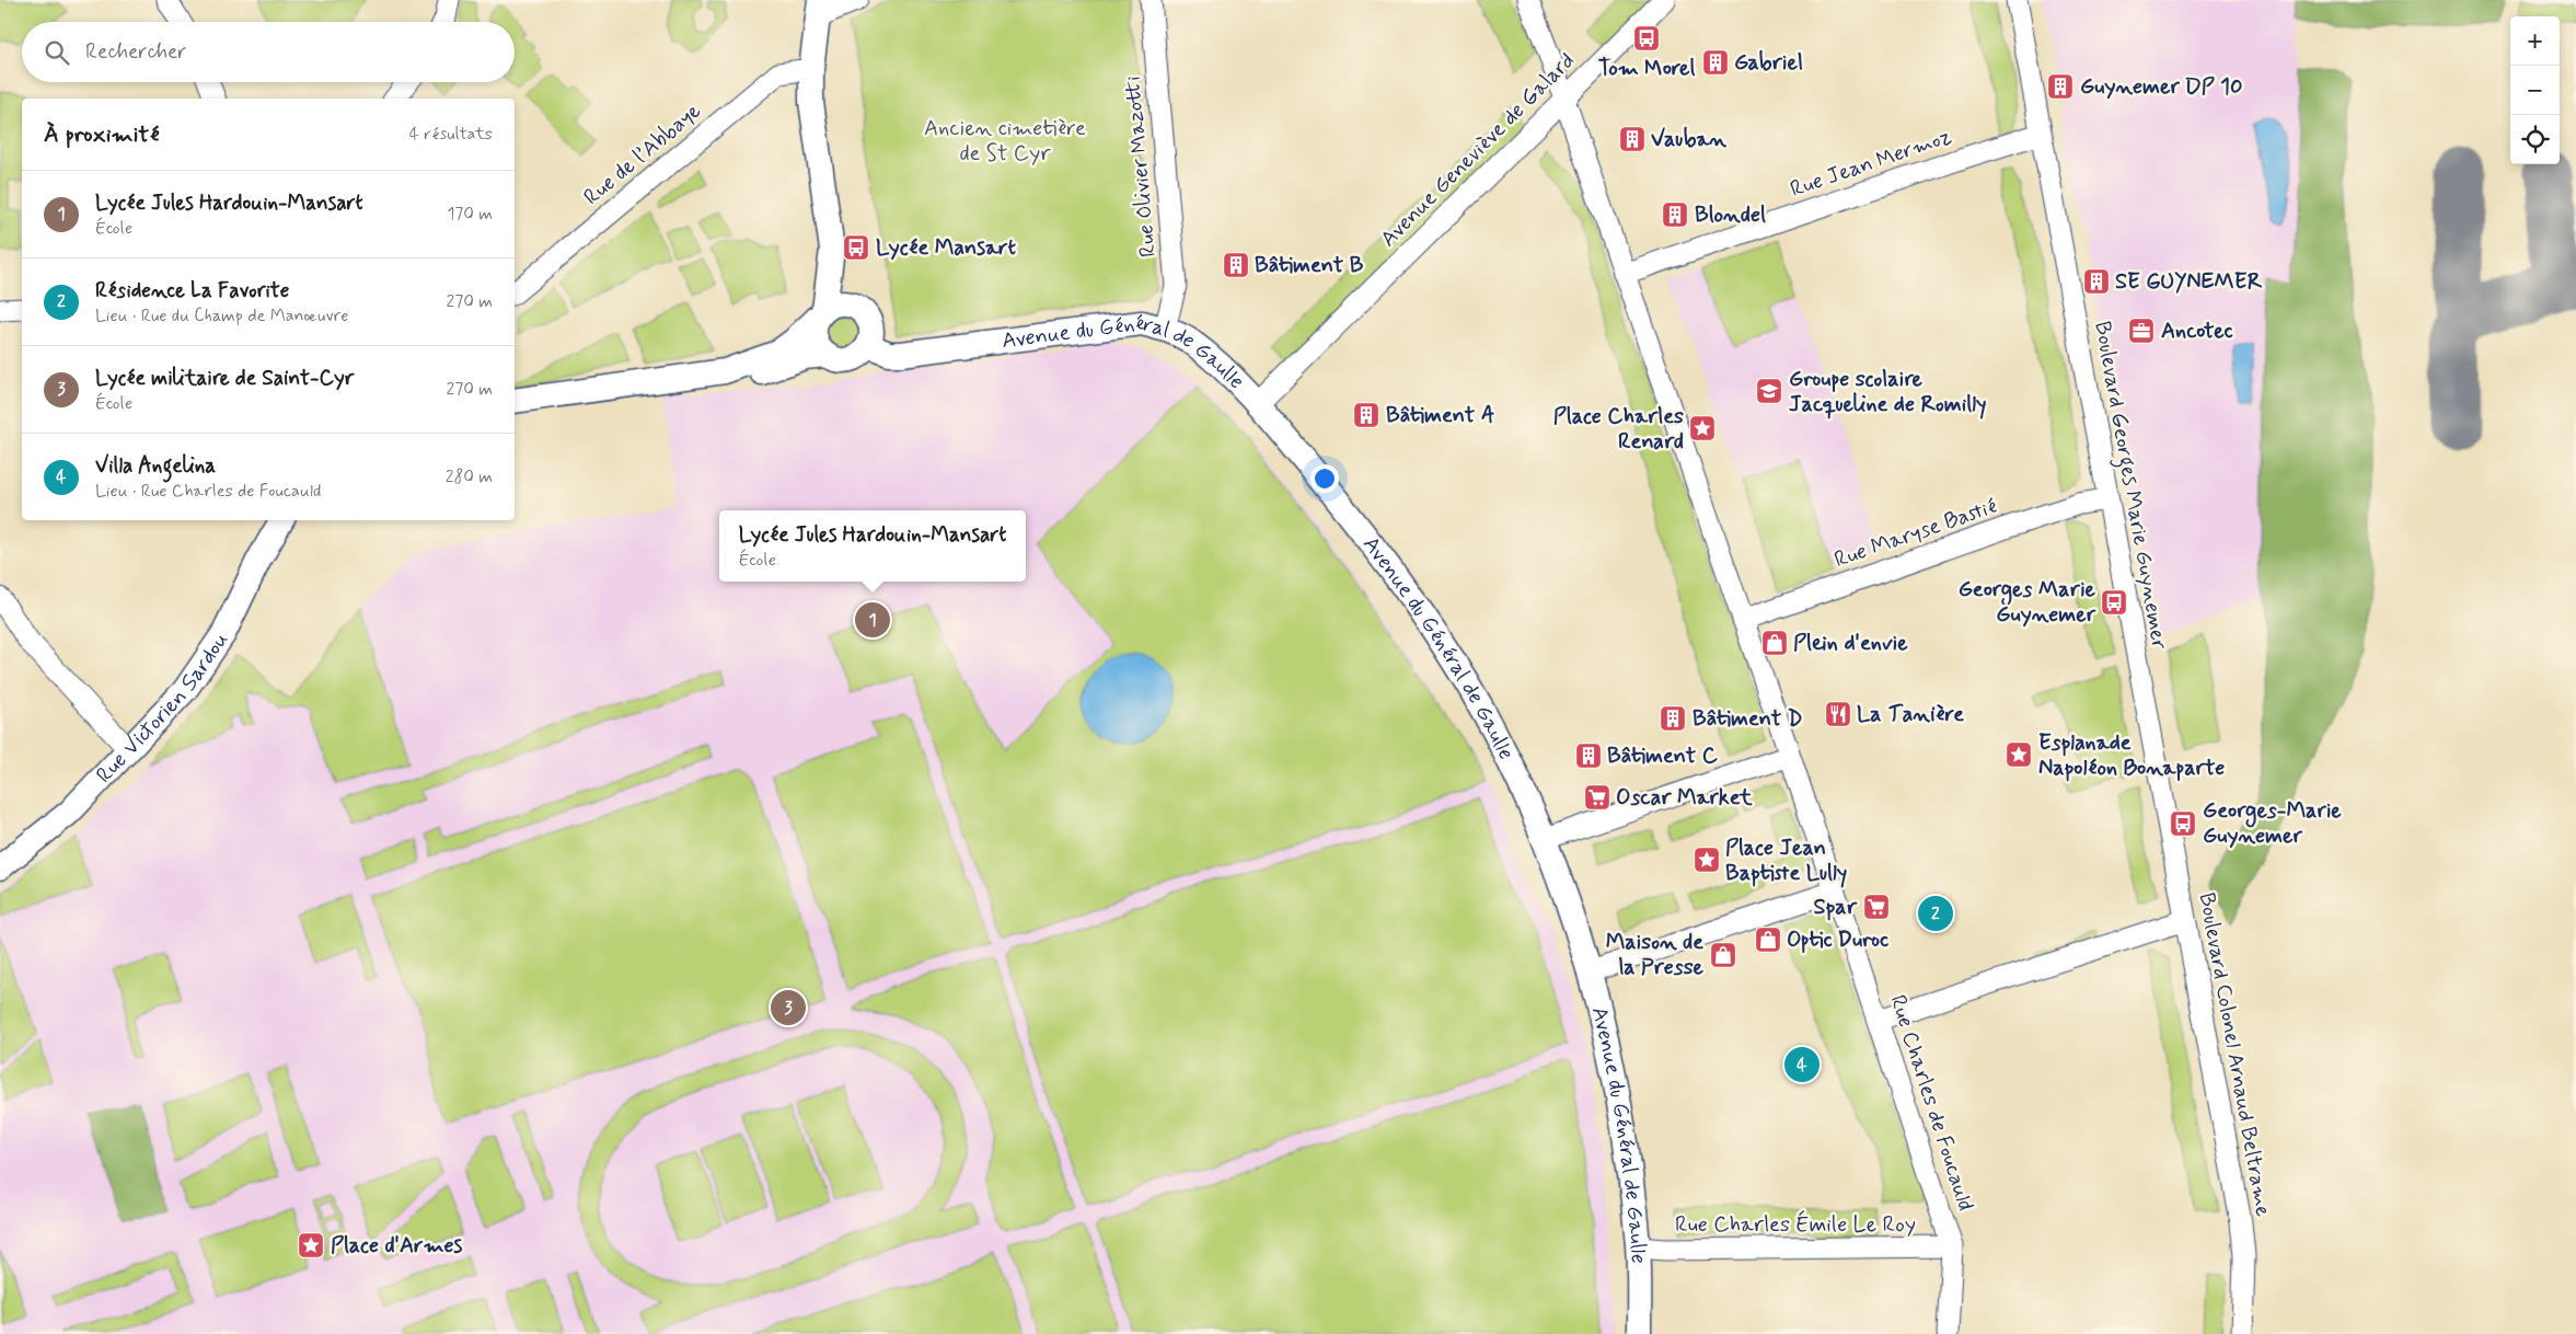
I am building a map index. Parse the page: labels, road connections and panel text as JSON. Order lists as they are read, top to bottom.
{
  "streets": {
    "street": [
      "Avenue Geneviève de Galard",
      "Rue de l’Abbaye",
      "Rue Jean Mermoz",
      "Rue Olivier Mazotti",
      "Avenue du Général de Gaulle",
      "Boulevard Georges Marie Guynemer",
      "Rue Maryse Bastié",
      "Rue Victorien Sardou",
      "Boulevard Colonel Arnaud Beltrame",
      "Rue Charles de Foucauld",
      "Rue Charles Émile Le Roy"
    ]
  },
  "crossings": [
    ["Avenue Geneviève de Galard", "Avenue du Général de Gaulle"],
    ["Avenue Geneviève de Galard", "Rue Charles de Foucauld"],
    ["Rue Jean Mermoz", "Boulevard Georges Marie Guynemer"],
    ["Rue Jean Mermoz", "Rue Charles de Foucauld"],
    ["Rue Olivier Mazotti", "Avenue du Général de Gaulle"],
    ["Avenue du Général de Gaulle", "Rue Charles Émile Le Roy"],
    ["Boulevard Georges Marie Guynemer", "Rue Maryse Bastié"],
    ["Boulevard Georges Marie Guynemer", "Boulevard Colonel Arnaud Beltrame"],
    ["Rue Maryse Bastié", "Rue Charles de Foucauld"],
    ["Rue Charles de Foucauld", "Rue Charles Émile Le Roy"]
  ],
  "parks": ["Ancien cimetière de St Cyr"],
  "places": {
    "bus stop": [
      "Tom Morel",
      "Lycée Mansart",
      "Georges Marie Guynemer",
      "Georges-Marie Guynemer"
    ],
    "building": [
      "Gabriel",
      "Guynemer DP 10",
      "Vauban",
      "Blondel",
      "Bâtiment B",
      "SE GUYNEMER",
      "Bâtiment A",
      "Bâtiment D",
      "Bâtiment C"
    ],
    "office": ["Ancotec"],
    "school or university": ["Groupe scolaire Jacqueline de Romilly"],
    "place": [
      "Place Charles Renard",
      "Esplanade Napoléon Bonaparte",
      "Place Jean Baptiste Lully",
      "Place d'Armes"
    ],
    "shop": ["Plein d'envie", "Optic Duroc", "Maison de la Presse"],
    "restaurant": ["La Tanière"],
    "supermarket": ["Oscar Market", "Spar"]
  },
  "page": {
    "map_buttons": ["+", "−"],
    "search": "Rechercher",
    "heading": ["À proximité", "4 résultats"],
    "list": [
      {
        "mark": "1",
        "name": "Lycée Jules Hardouin-Mansart",
        "note": "École",
        "value": "170 m"
      },
      {
        "mark": "2",
        "name": "Résidence La Favorite",
        "note": "Lieu · Rue du Champ de Manœuvre",
        "value": "270 m"
      },
      {
        "mark": "3",
        "name": "Lycée militaire de Saint-Cyr",
        "note": "École",
        "value": "270 m"
      },
      {
        "mark": "4",
        "name": "Villa Angelina",
        "note": "Lieu · Rue Charles de Foucauld",
        "value": "280 m"
      }
    ],
    "popup": ["Lycée Jules Hardouin-Mansart", "École"],
    "pins": [
      "1",
      "2",
      "3",
      "4"
    ]
  }
}
